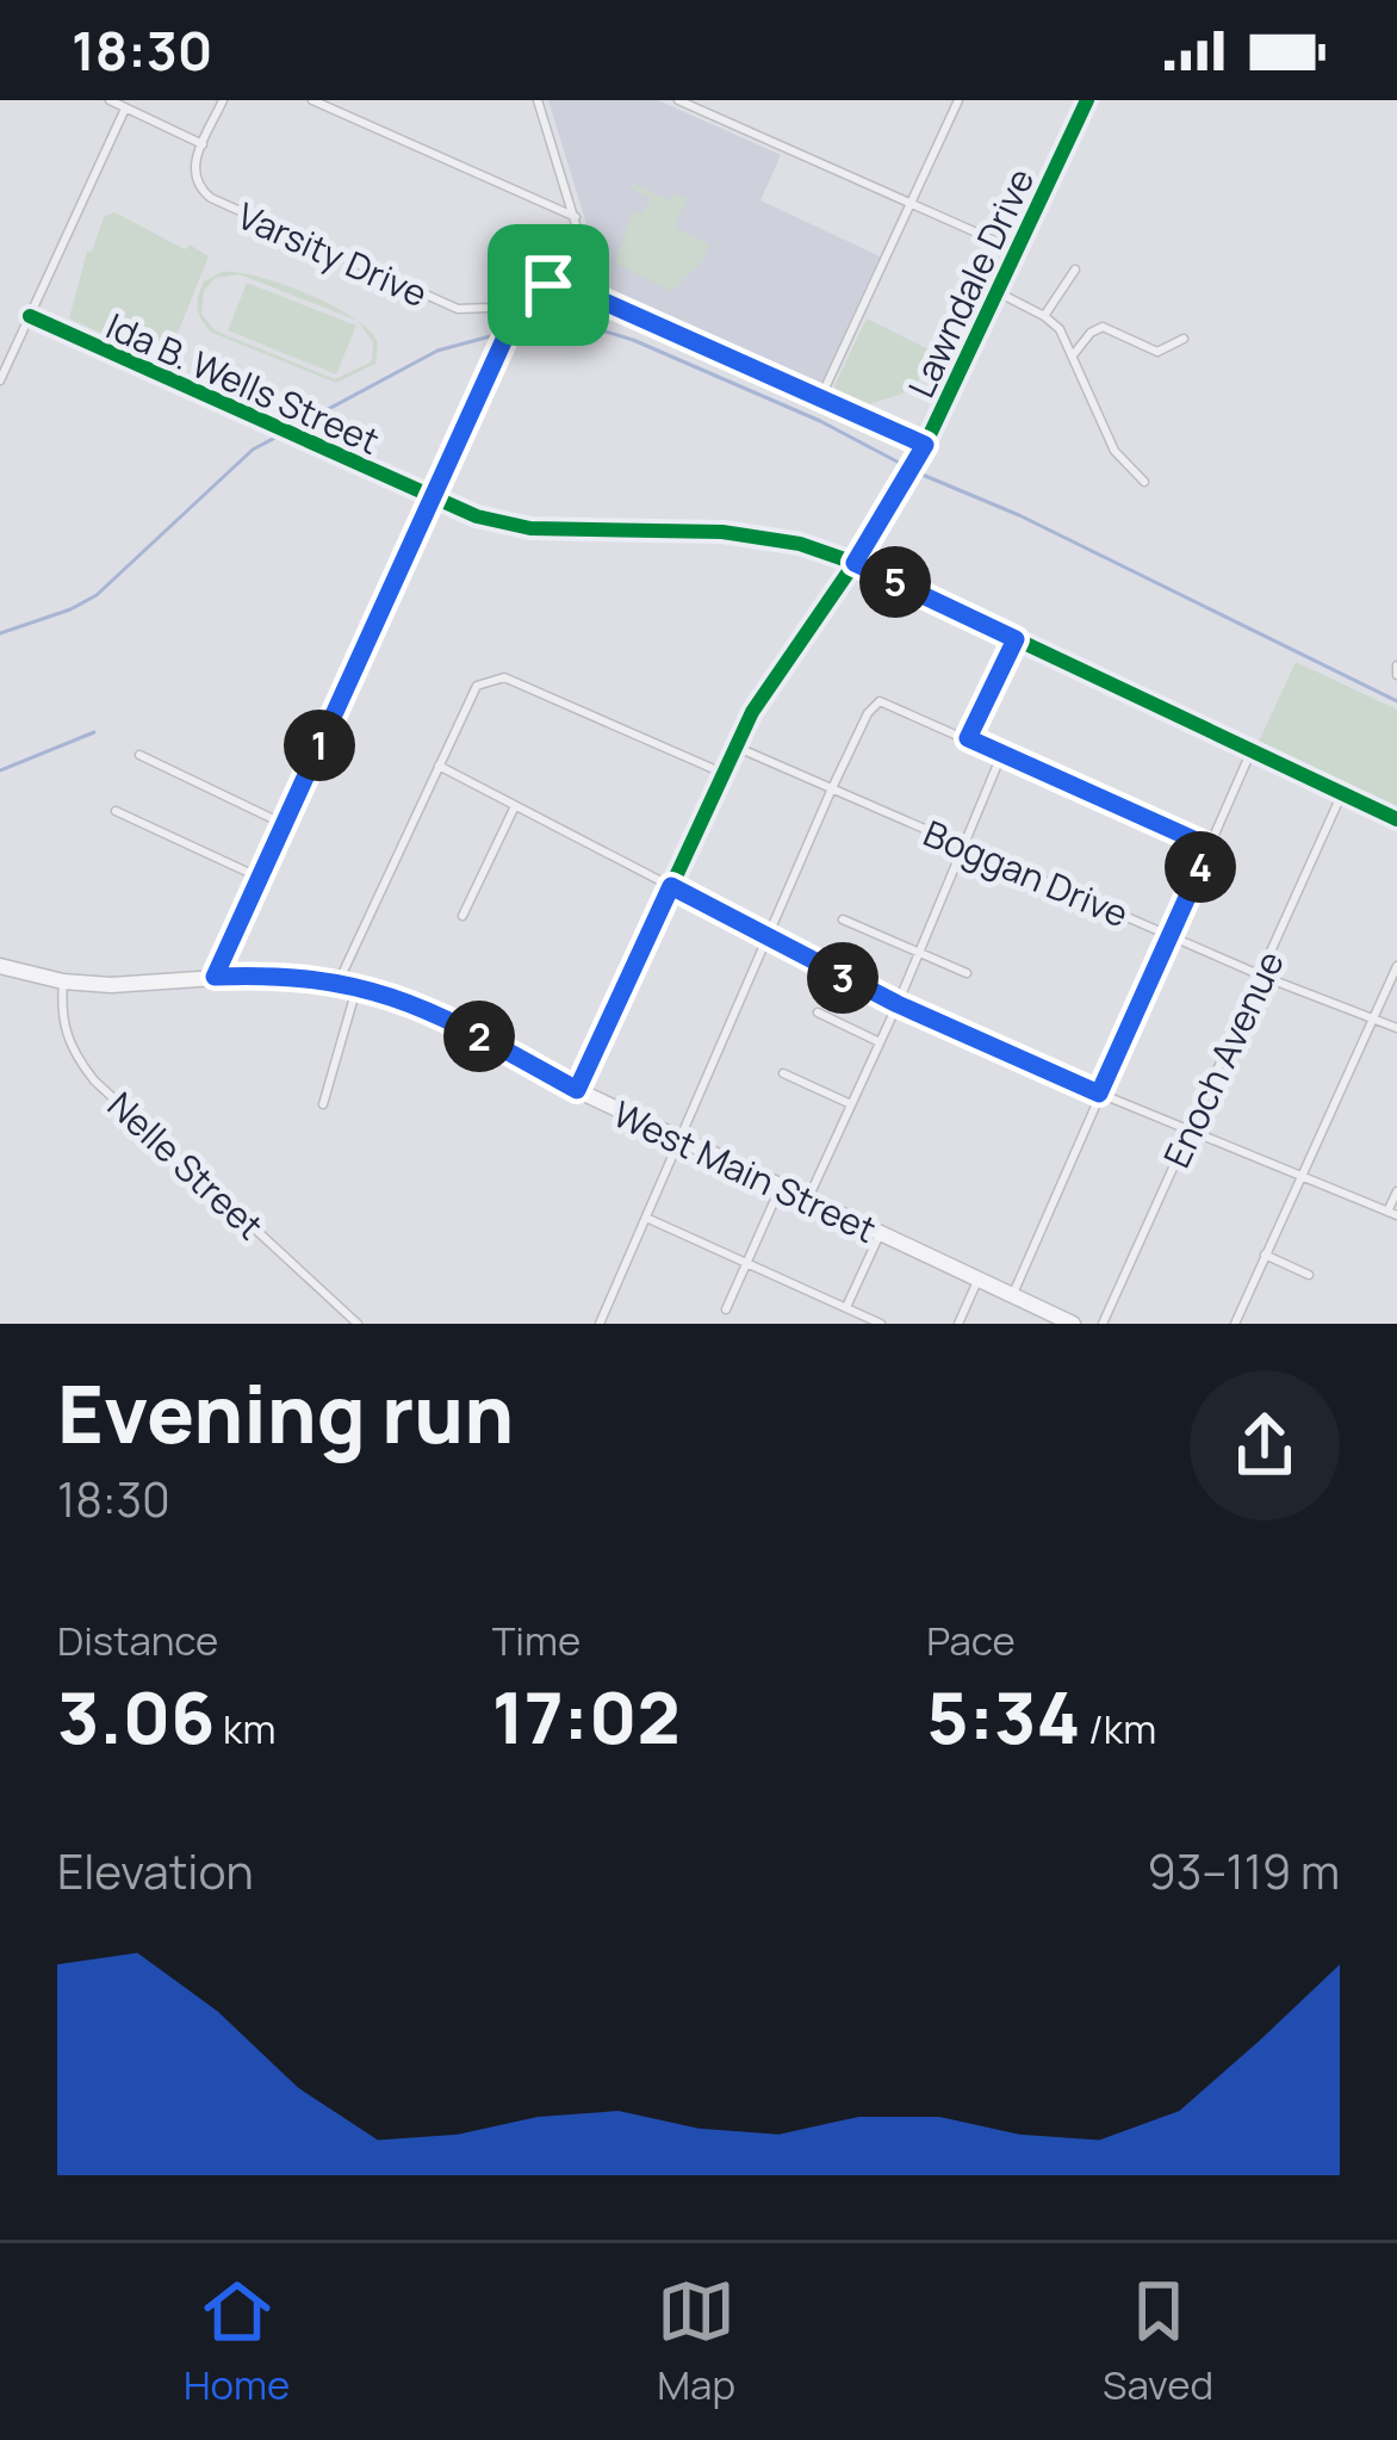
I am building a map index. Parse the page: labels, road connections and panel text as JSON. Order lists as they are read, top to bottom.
{
  "streets": {
    "main road": ["West Main Street"],
    "street": [
      "Varsity Drive",
      "Lawndale Drive",
      "Ida B. Wells Street",
      "Boggan Drive",
      "Enoch Avenue",
      "Nelle Street"
    ]
  },
  "crossings": [
    ["Varsity Drive", "Lawndale Drive"],
    ["Lawndale Drive", "Ida B. Wells Street"],
    ["Lawndale Drive", "Boggan Drive"],
    ["Lawndale Drive", "West Main Street"],
    ["Ida B. Wells Street", "Enoch Avenue"],
    ["Boggan Drive", "Enoch Avenue"],
    ["Nelle Street", "West Main Street"]
  ],
  "page": {
    "status": "18:30",
    "pins": [
      "5",
      "1",
      "4",
      "3",
      "2"
    ],
    "heading": ["Evening run", "18:30"],
    "stats": [
      ["Distance", "3.06 km"],
      ["Time", "17:02"],
      ["Pace", "5:34 /km"]
    ],
    "chart": ["Elevation", "93–119 m"],
    "tabs": ["Home", "Map", "Saved"]
  }
}
